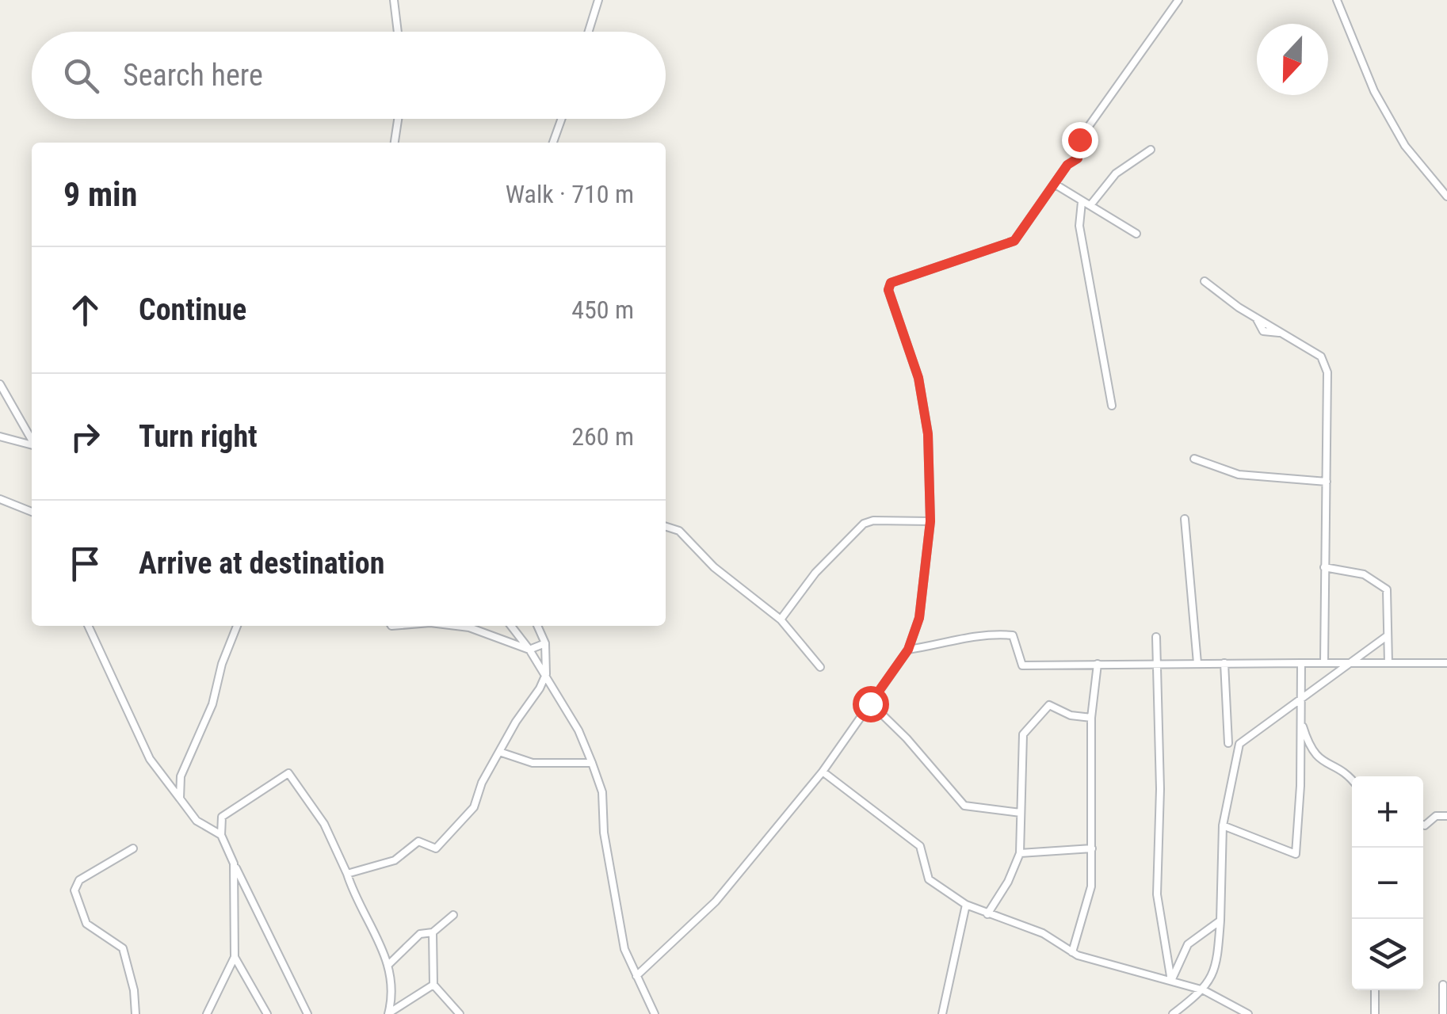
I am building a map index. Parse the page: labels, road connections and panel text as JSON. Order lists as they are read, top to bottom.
{
  "north": "bottom",
  "page": {
    "search": "Search here",
    "heading": ["9 min", "Walk · 710 m"],
    "list": [
      ["Continue", "450 m"],
      ["Turn right", "260 m"],
      "Arrive at destination"
    ],
    "map_buttons": ["+", "−"]
  }
}
